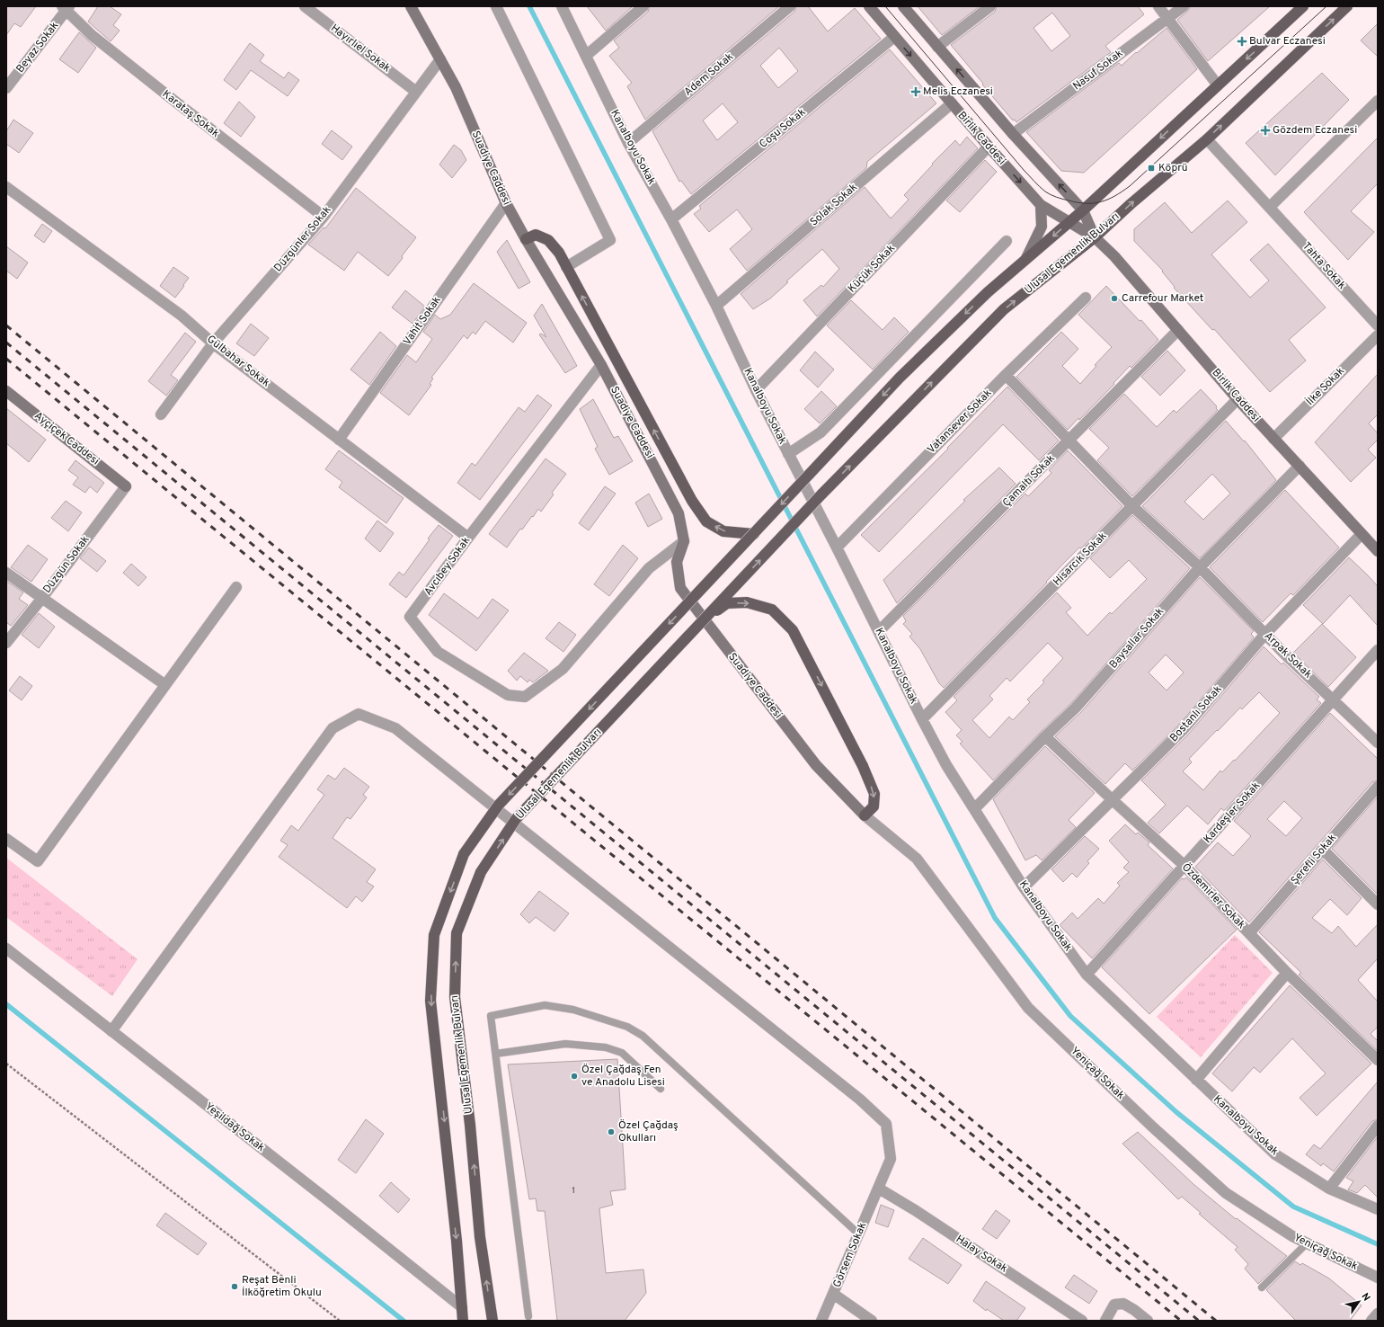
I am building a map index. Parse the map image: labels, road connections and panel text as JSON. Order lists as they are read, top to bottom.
{
  "streets": {
    "main road": [
      "Birlik Caddesi",
      "Suadiye Caddesi",
      "Ulusal Egemenlik Bulvarı",
      "Ayçiçek Caddesi"
    ],
    "street": [
      "Beyaz Sokak",
      "Hayırlıel Sokak",
      "Nasuf Sokak",
      "Adem Sokak",
      "Karataş Sokak",
      "Coşu Sokak",
      "Kanalboyu Sokak",
      "Solak Sokak",
      "Düzgünler Sokak",
      "Tahta Sokak",
      "Küçük Sokak",
      "Vahit Sokak",
      "Gülbahar Sokak",
      "İlke Sokak",
      "Vatansever Sokak",
      "Çamaltı Sokak",
      "Hisarcık Sokak",
      "Düzgün Sokak",
      "Avcıbey Sokak",
      "Baysallar Sokak",
      "Arpak Sokak",
      "Bostanlı Sokak",
      "Kardeşler Sokak",
      "Şerefli Sokak",
      "Özdemirler Sokak",
      "Yeniçağ Sokak",
      "Yeşildağ Sokak",
      "Halay Sokak",
      "Görsem Sokak"
    ]
  },
  "crossings": [
    ["Beyaz Sokak", "Karataş Sokak"],
    ["Hayırlıel Sokak", "Düzgünler Sokak"],
    ["Nasuf Sokak", "Birlik Caddesi"],
    ["Adem Sokak", "Kanalboyu Sokak"],
    ["Karataş Sokak", "Düzgünler Sokak"],
    ["Coşu Sokak", "Birlik Caddesi"],
    ["Coşu Sokak", "Kanalboyu Sokak"],
    ["Birlik Caddesi", "Solak Sokak"],
    ["Birlik Caddesi", "Ulusal Egemenlik Bulvarı"],
    ["Birlik Caddesi", "Küçük Sokak"],
    ["Birlik Caddesi", "İlke Sokak"],
    ["Birlik Caddesi", "Çamaltı Sokak"],
    ["Birlik Caddesi", "Hisarcık Sokak"],
    ["Birlik Caddesi", "Baysallar Sokak"],
    ["Birlik Caddesi", "Bostanlı Sokak"],
    ["Kanalboyu Sokak", "Solak Sokak"],
    ["Kanalboyu Sokak", "Küçük Sokak"],
    ["Kanalboyu Sokak", "Vatansever Sokak"],
    ["Kanalboyu Sokak", "Çamaltı Sokak"],
    ["Kanalboyu Sokak", "Hisarcık Sokak"],
    ["Kanalboyu Sokak", "Baysallar Sokak"],
    ["Kanalboyu Sokak", "Bostanlı Sokak"],
    ["Kanalboyu Sokak", "Kardeşler Sokak"],
    ["Suadiye Caddesi", "Düzgünler Sokak"],
    ["Suadiye Caddesi", "Vahit Sokak"],
    ["Suadiye Caddesi", "Avcıbey Sokak"],
    ["Suadiye Caddesi", "Yeniçağ Sokak"],
    ["Düzgünler Sokak", "Gülbahar Sokak"],
    ["Ulusal Egemenlik Bulvarı", "Tahta Sokak"],
    ["Vahit Sokak", "Gülbahar Sokak"],
    ["Gülbahar Sokak", "Avcıbey Sokak"],
    ["Vatansever Sokak", "Arpak Sokak"],
    ["Ayçiçek Caddesi", "Düzgün Sokak"],
    ["Çamaltı Sokak", "Arpak Sokak"],
    ["Hisarcık Sokak", "Arpak Sokak"],
    ["Baysallar Sokak", "Arpak Sokak"],
    ["Baysallar Sokak", "Özdemirler Sokak"],
    ["Arpak Sokak", "Bostanlı Sokak"],
    ["Arpak Sokak", "Kardeşler Sokak"],
    ["Bostanlı Sokak", "Özdemirler Sokak"],
    ["Kardeşler Sokak", "Özdemirler Sokak"],
    ["Şerefli Sokak", "Özdemirler Sokak"],
    ["Yeşildağ Sokak", "Görsem Sokak"],
    ["Halay Sokak", "Görsem Sokak"]
  ],
  "places": {
    "health": ["Bulvar Eczanesi", "Melis Eczanesi", "Gözdem Eczanesi"],
    "transit": ["Köprü"],
    "other": [
      "Carrefour Market",
      "Özel Çağdaş Fen ve Anadolu Lisesi",
      "Özel Çağdaş Okulları",
      "Reşat Benli İlköğretim Okulu"
    ]
  },
  "house_numbers": ["1"],
  "north": "top right"
}
